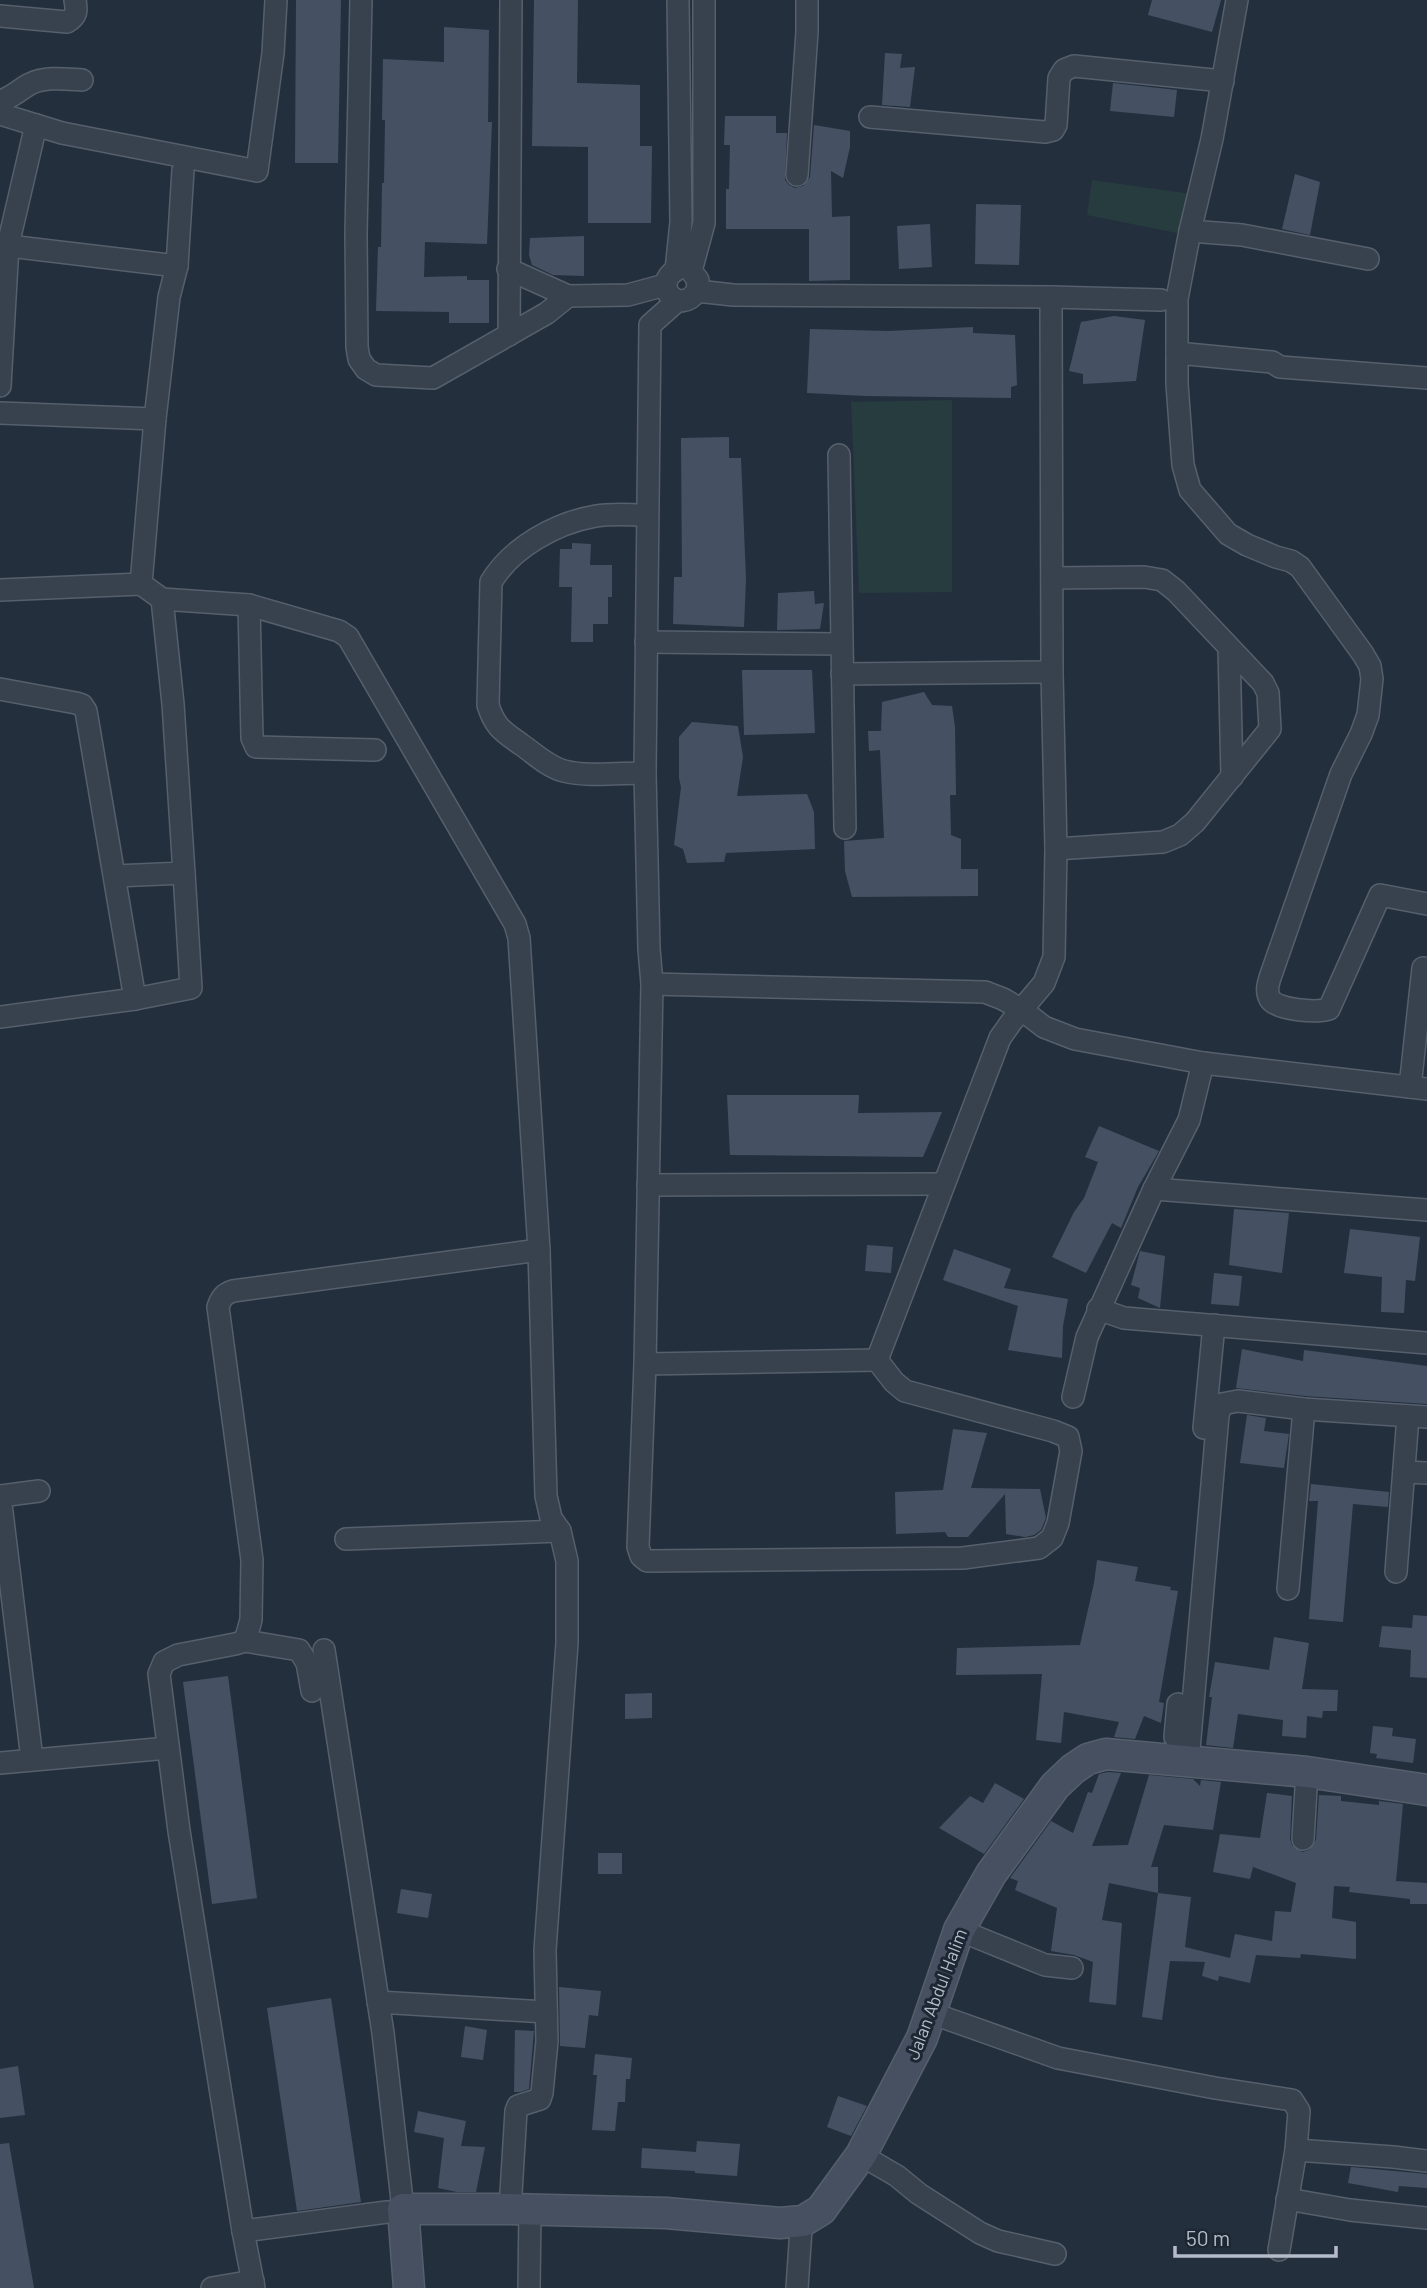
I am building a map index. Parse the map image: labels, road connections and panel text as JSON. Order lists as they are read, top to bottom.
{
  "streets": {
    "street": ["Jalan Abdul Halim"]
  },
  "scale_bar": "50 m"
}
